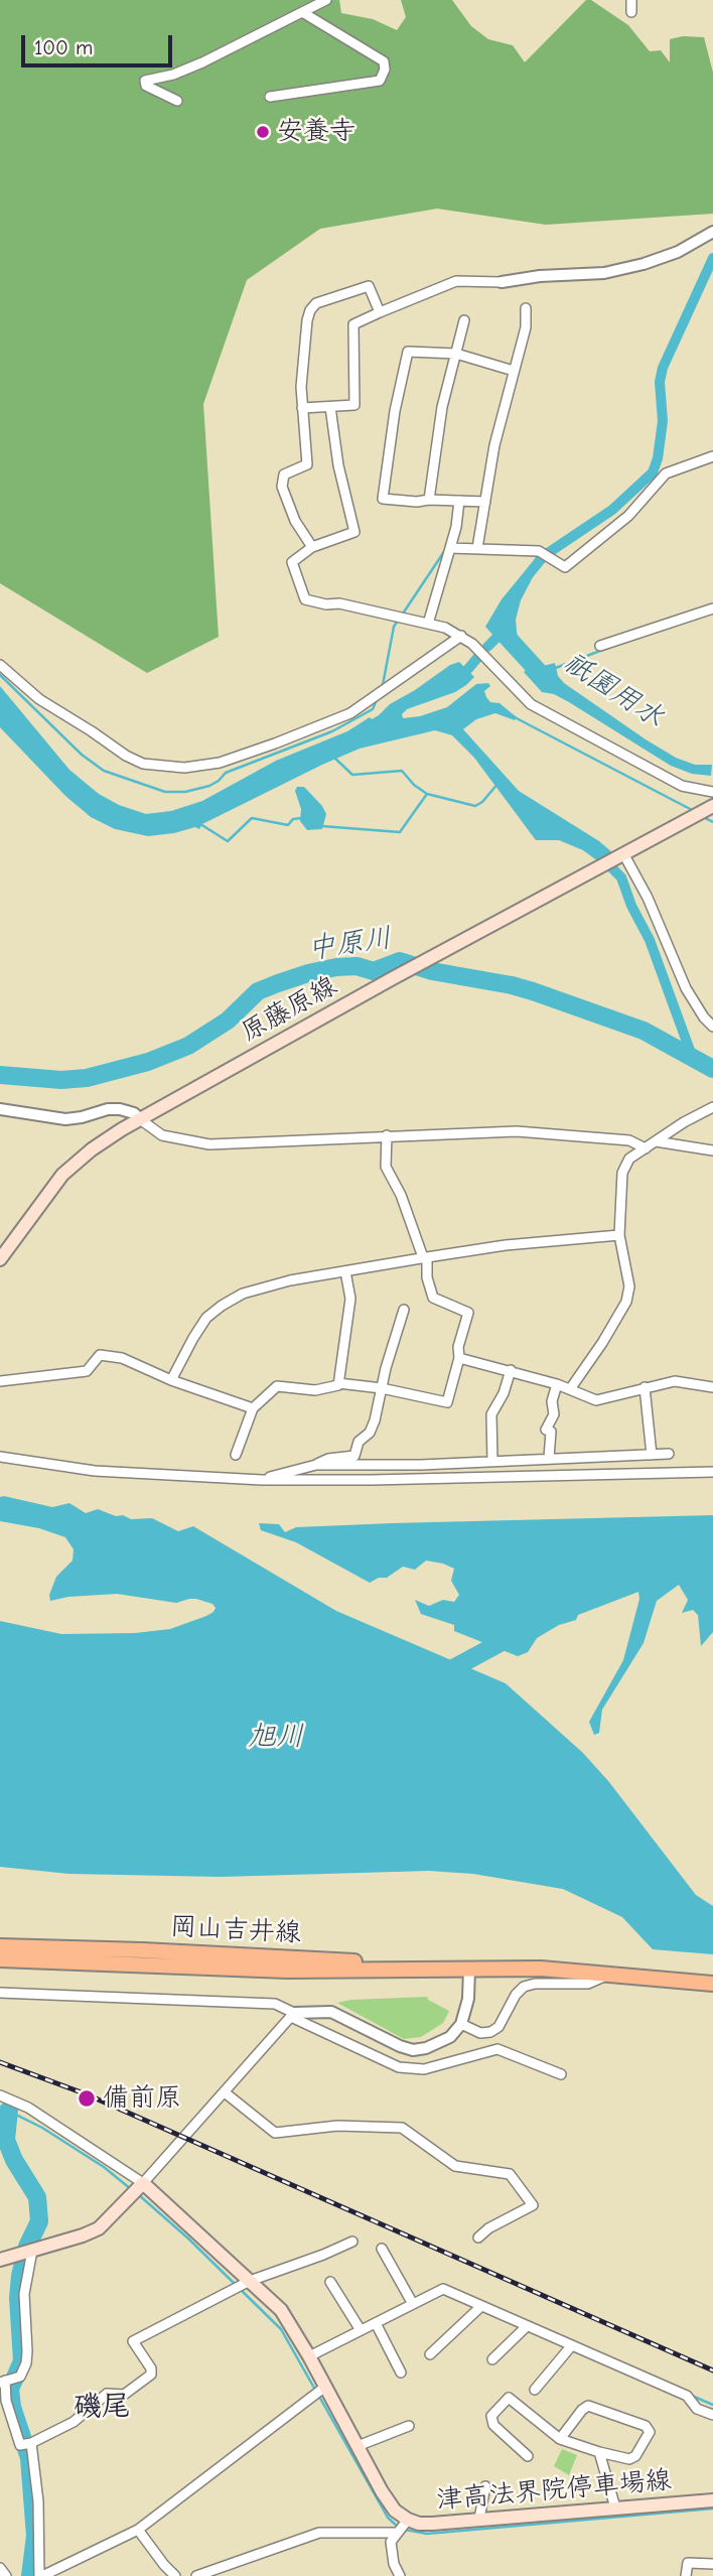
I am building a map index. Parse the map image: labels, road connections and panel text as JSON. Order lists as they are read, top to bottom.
{
  "streets": {
    "main road": ["原藤原線", "岡山吉井線", "津高法界院停車場線"]
  },
  "districts": ["磯尾"],
  "water": ["祇園用水", "中原川", "旭川"],
  "places": ["安養寺", "備前原"],
  "scale_bar": "100 m"
}
